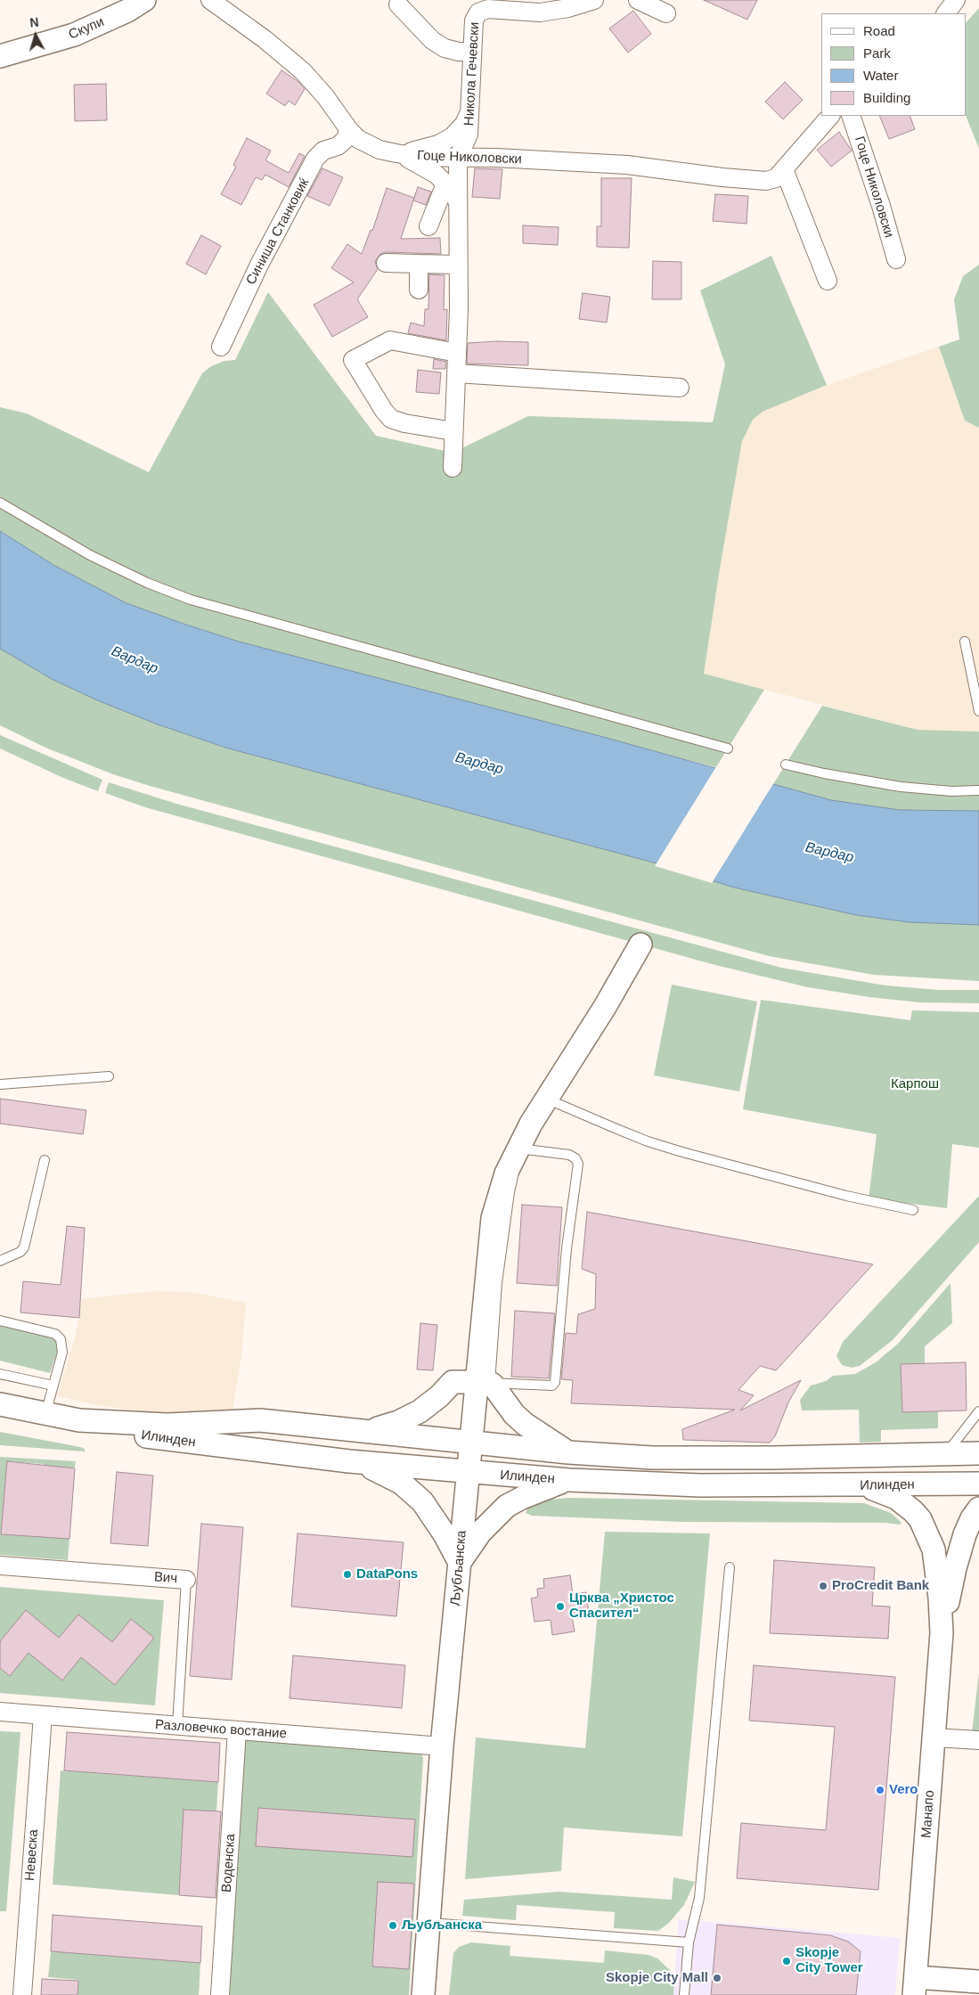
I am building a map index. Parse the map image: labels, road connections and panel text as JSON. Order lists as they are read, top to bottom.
{
  "streets": {
    "street": [
      "Скупи",
      "Никола Гечевски",
      "Гоце Николовски",
      "Синиша Станковиќ",
      "Илинден",
      "Љубљанска",
      "Вич",
      "Разловечко востание",
      "Манапо",
      "Невеска",
      "Воденска"
    ]
  },
  "crossings": [
    ["Никола Гечевски", "Гоце Николовски"],
    ["Гоце Николовски", "Синиша Станковиќ"],
    ["Илинден", "Љубљанска"],
    ["Илинден", "Манапо"],
    ["Љубљанска", "Разловечко востание"],
    ["Вич", "Разловечко востание"],
    ["Разловечко востание", "Невеска"],
    ["Разловечко востание", "Воденска"]
  ],
  "water": ["Вардар"],
  "parks": ["Карпош"],
  "places": [
    "DataPons",
    "ProCredit Bank",
    "Црква „Христос Спасител“",
    "Vero",
    "Љубљанска",
    "Skopje City Tower",
    "Skopje City Mall"
  ],
  "legend": [
    "Road",
    "Park",
    "Water",
    "Building"
  ],
  "north": "top"
}
